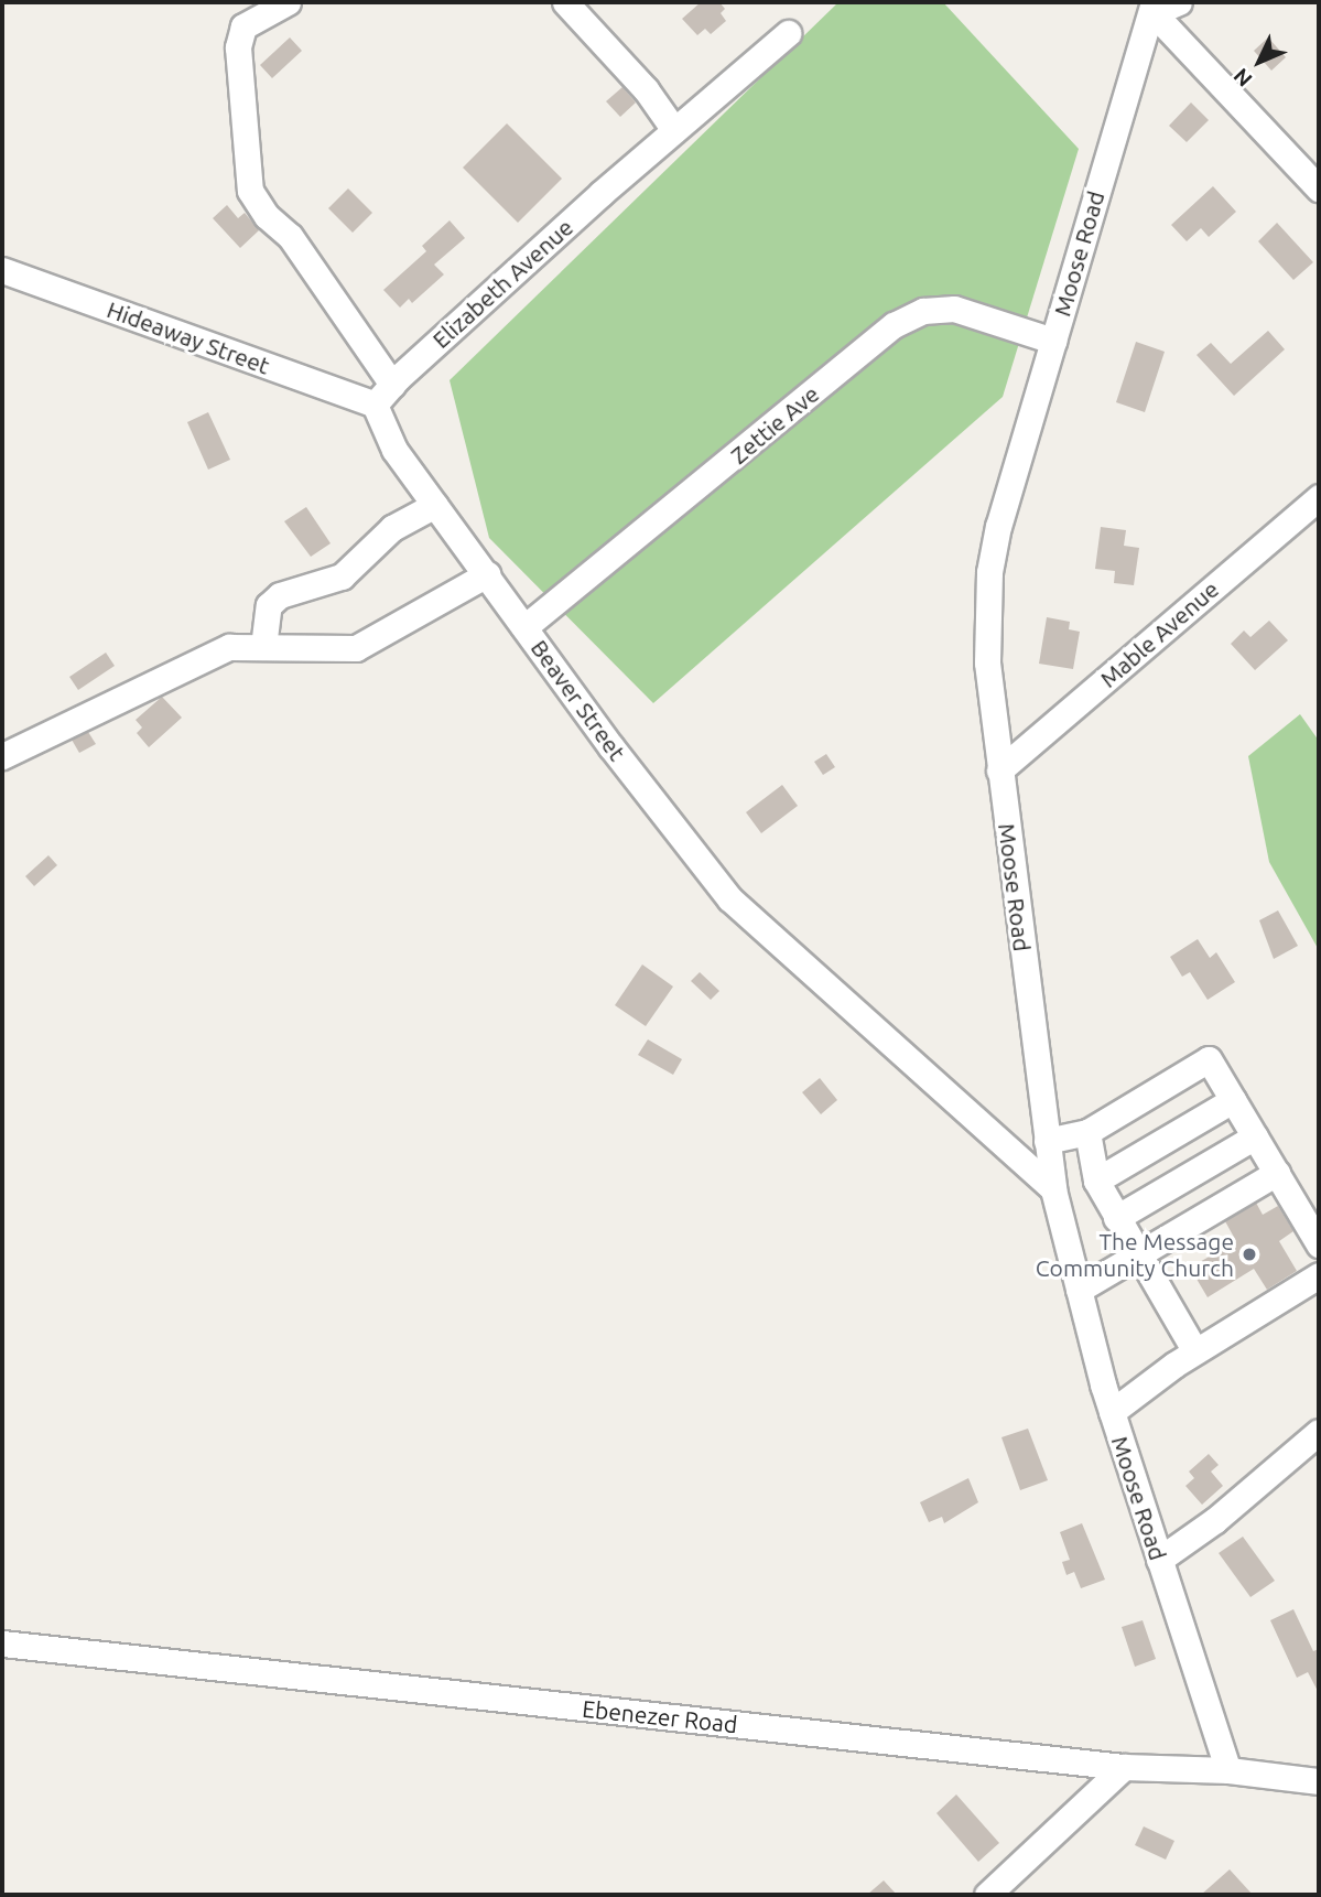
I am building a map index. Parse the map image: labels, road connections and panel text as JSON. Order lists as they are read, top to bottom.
{
  "streets": {
    "street": [
      "Moose Road",
      "Elizabeth Avenue",
      "Hideaway Street",
      "Zettie Ave",
      "Mable Avenue",
      "Beaver Street",
      "Ebenezer Road"
    ]
  },
  "crossings": [
    ["Moose Road", "Zettie Ave"],
    ["Moose Road", "Mable Avenue"],
    ["Moose Road", "Beaver Street"],
    ["Moose Road", "Ebenezer Road"],
    ["Elizabeth Avenue", "Hideaway Street"],
    ["Zettie Ave", "Beaver Street"]
  ],
  "places": ["The Message Community Church"],
  "north": "bottom left"
}
